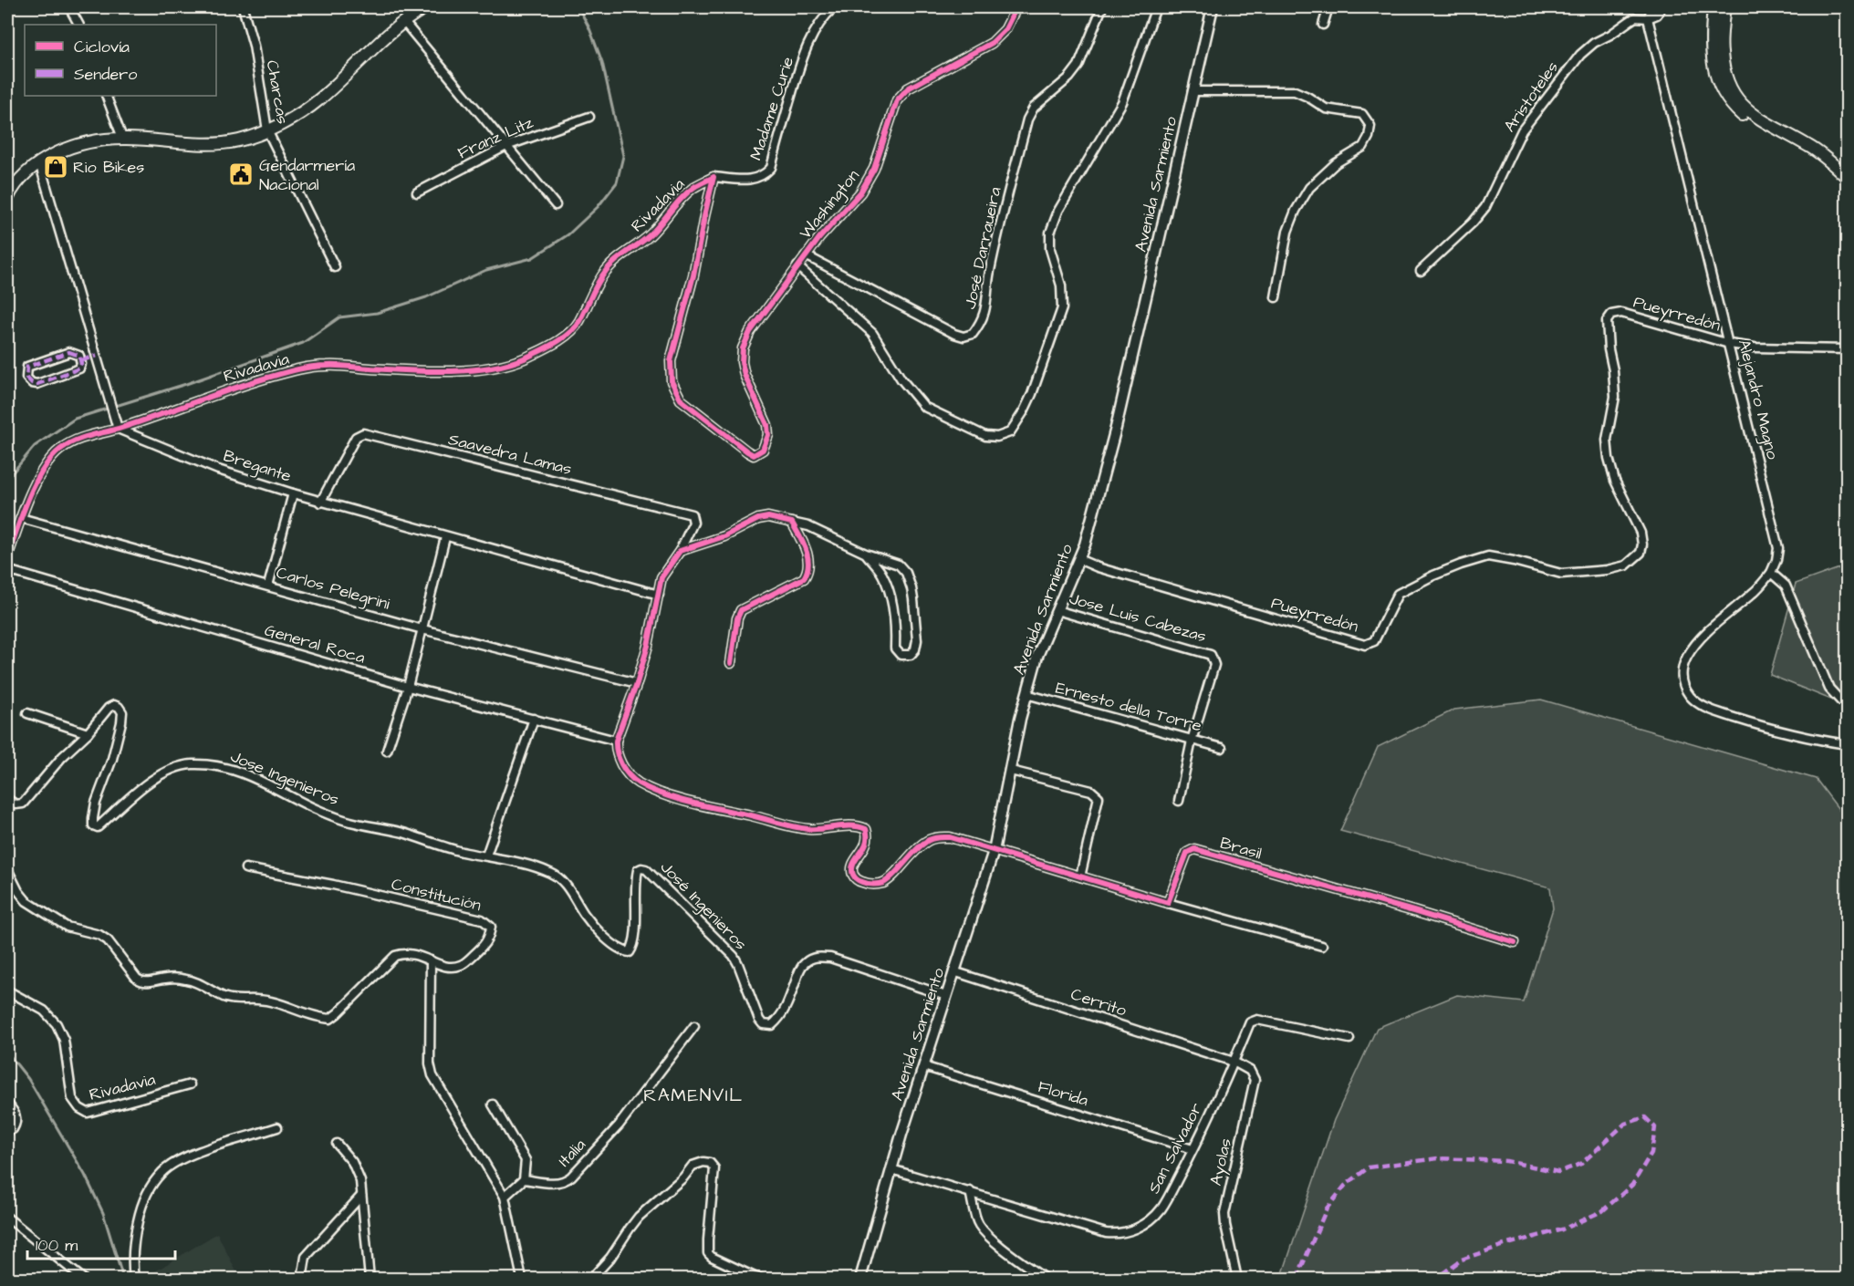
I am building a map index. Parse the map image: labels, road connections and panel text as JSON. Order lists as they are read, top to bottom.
{
  "streets": {
    "street": [
      "Charcas",
      "Aristoteles",
      "Madame Curie",
      "Franz Litz",
      "Avenida Sarmiento",
      "Washington",
      "Rivadavia",
      "José Darraueira",
      "Pueyrredón",
      "Alejandro Magno",
      "Saavedra Lamas",
      "Bregante",
      "Carlos Pelegrini",
      "Jose Luis Cabezas",
      "General Roca",
      "Ernesto della Torre",
      "Jose Ingenieros",
      "Brasil",
      "Constitución",
      "José Ingenieros",
      "Cerrito",
      "Florida",
      "San Salvador",
      "Italia",
      "Ayolas"
    ]
  },
  "crossings": [
    ["Aristoteles", "Alejandro Magno"],
    ["Madame Curie", "Rivadavia"],
    ["Avenida Sarmiento", "Pueyrredón"],
    ["Avenida Sarmiento", "Jose Luis Cabezas"],
    ["Avenida Sarmiento", "Ernesto della Torre"],
    ["Avenida Sarmiento", "José Ingenieros"],
    ["Avenida Sarmiento", "Cerrito"],
    ["Avenida Sarmiento", "Florida"],
    ["Avenida Sarmiento", "San Salvador"],
    ["Washington", "Rivadavia"],
    ["Washington", "José Darraueira"],
    ["Rivadavia", "José Darraueira"],
    ["Rivadavia", "Bregante"],
    ["Rivadavia", "Carlos Pelegrini"],
    ["Pueyrredón", "Alejandro Magno"],
    ["Saavedra Lamas", "Bregante"],
    ["Jose Luis Cabezas", "Ernesto della Torre"],
    ["Jose Ingenieros", "José Ingenieros"],
    ["Cerrito", "San Salvador"],
    ["Cerrito", "Ayolas"],
    ["Florida", "San Salvador"],
    ["San Salvador", "Ayolas"]
  ],
  "districts": ["RAMENVIL"],
  "places": {
    "shop": ["Rio Bikes"],
    "public building": ["Gendarmería Nacional"]
  },
  "legend": ["Ciclovía", "Sendero"],
  "scale_bar": "100 m"
}
